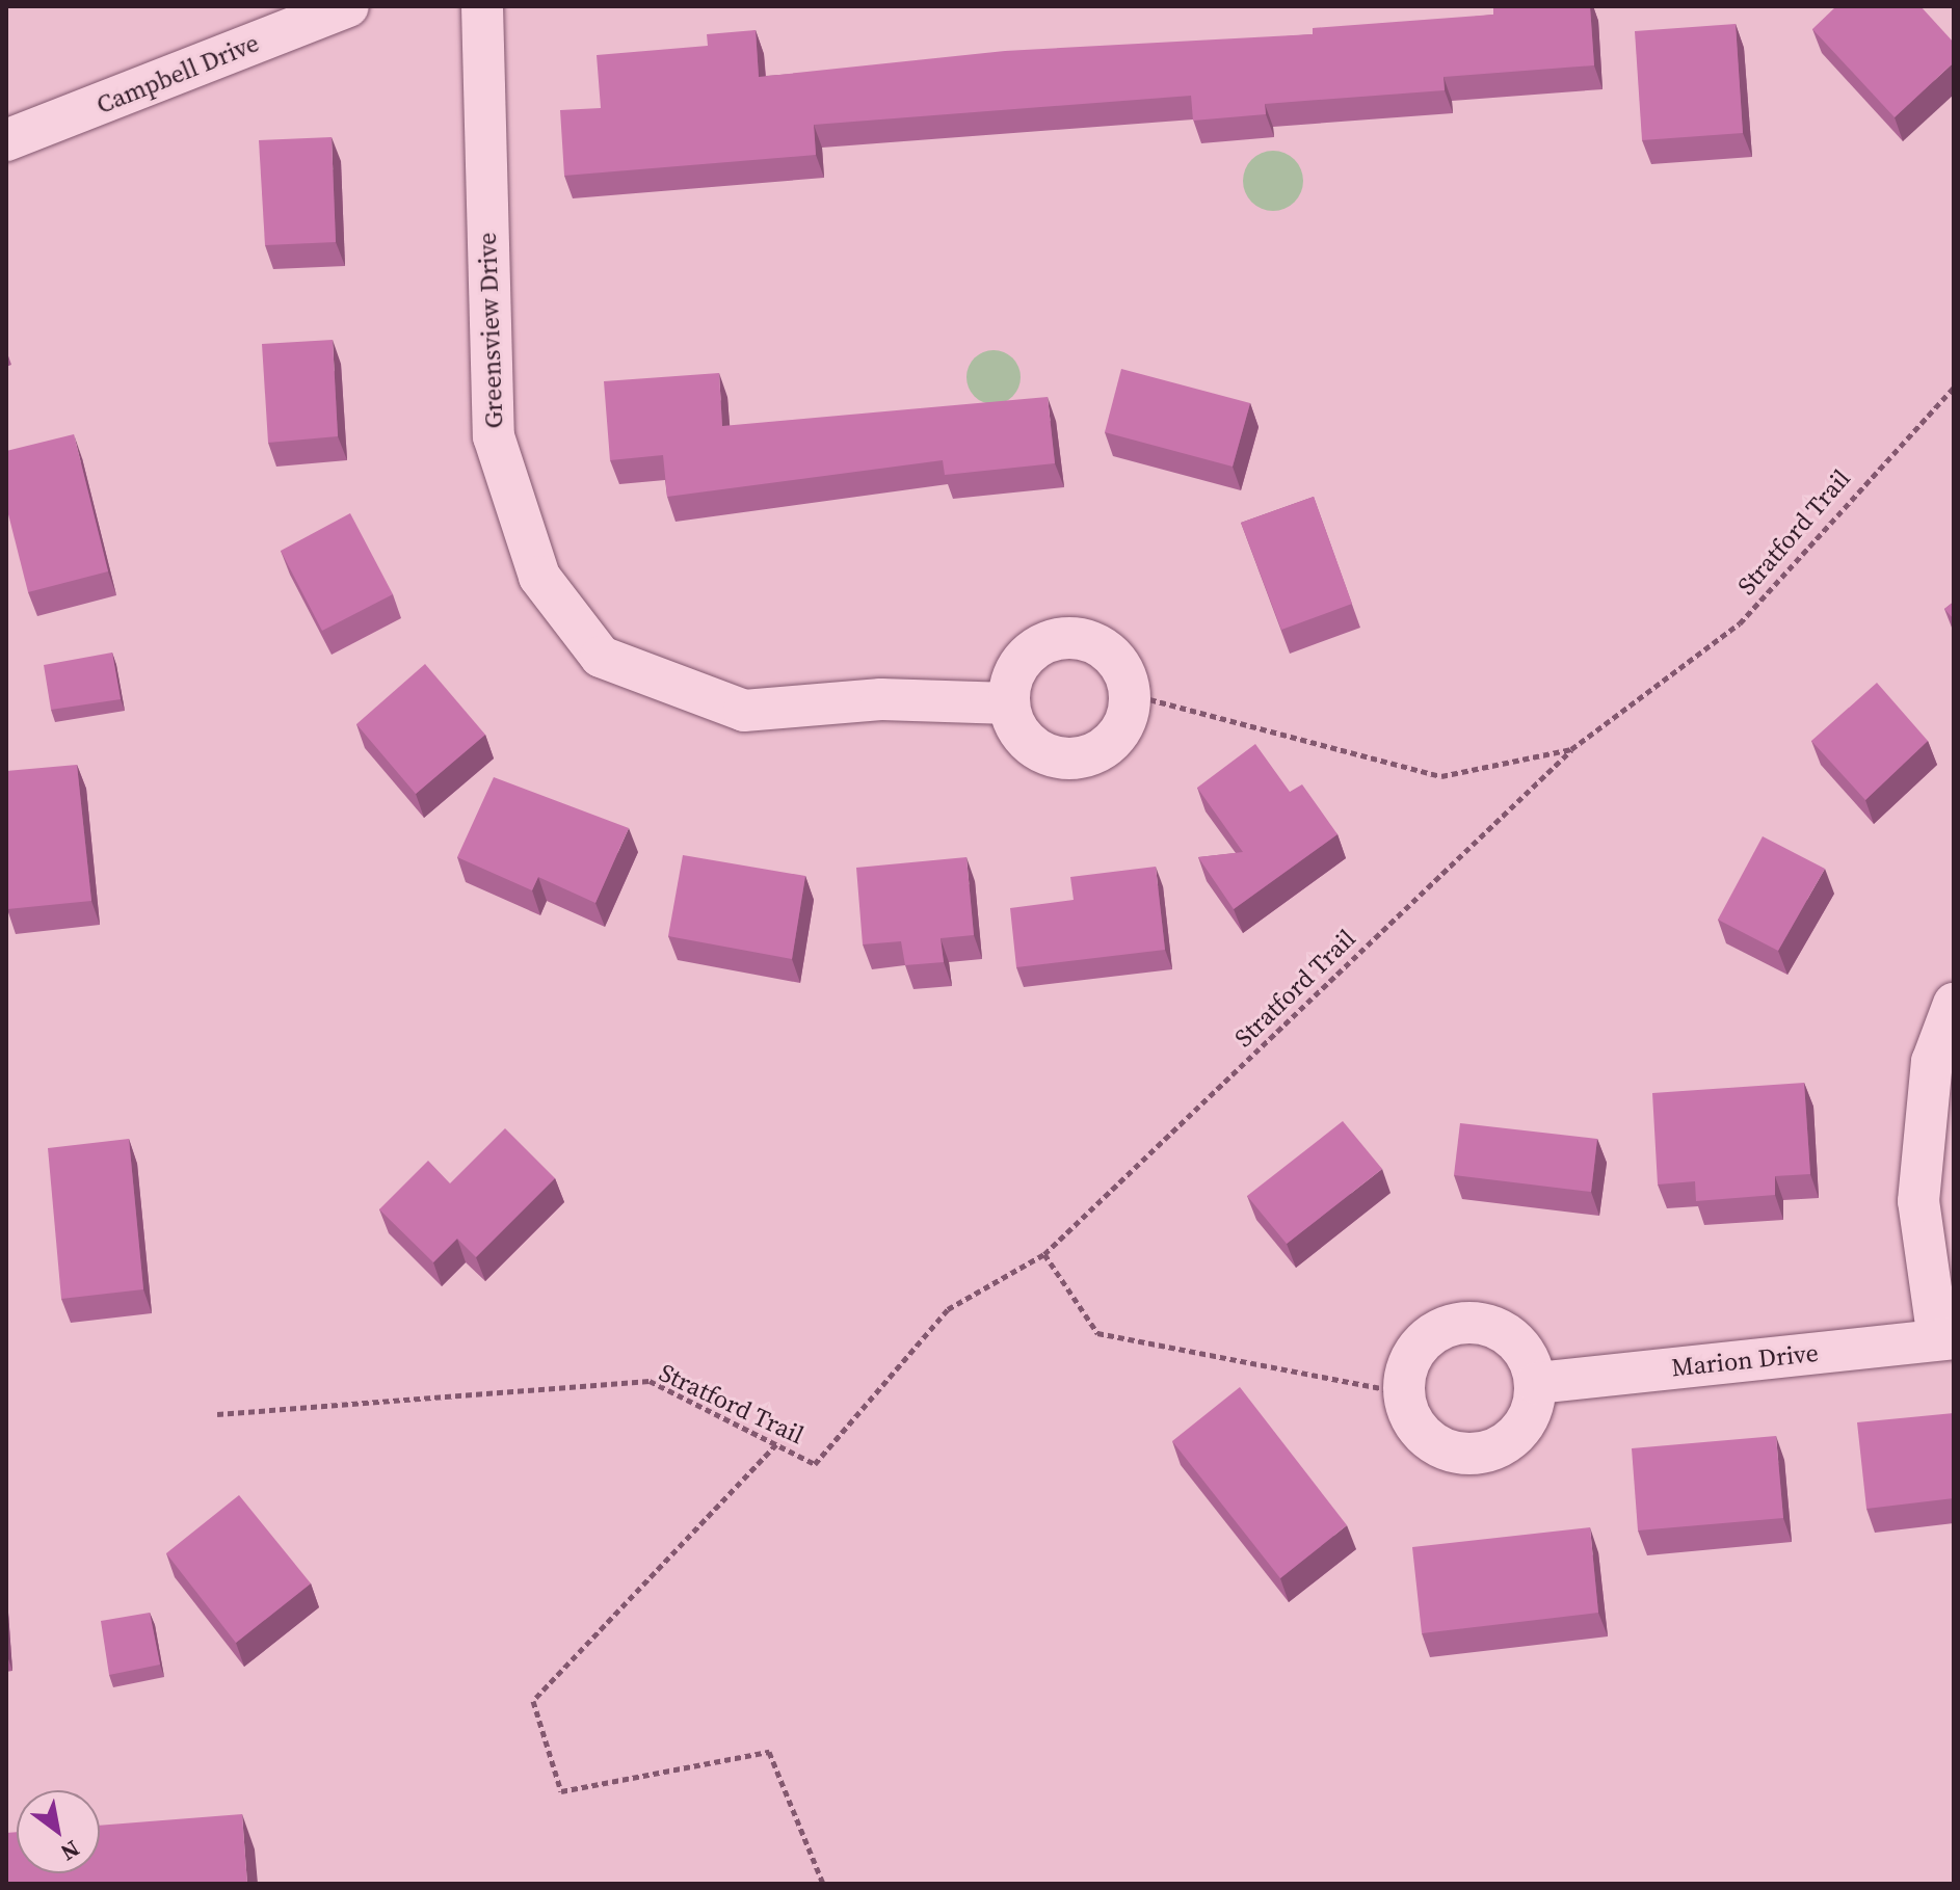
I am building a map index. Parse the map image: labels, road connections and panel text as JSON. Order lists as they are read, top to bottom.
{
  "streets": {
    "street": ["Campbell Drive", "Greensview Drive", "Marion Drive"],
    "path": ["Stratford Trail"]
  },
  "crossings": [
    ["Greensview Drive", "Stratford Trail"]
  ],
  "north": "bottom right"
}
